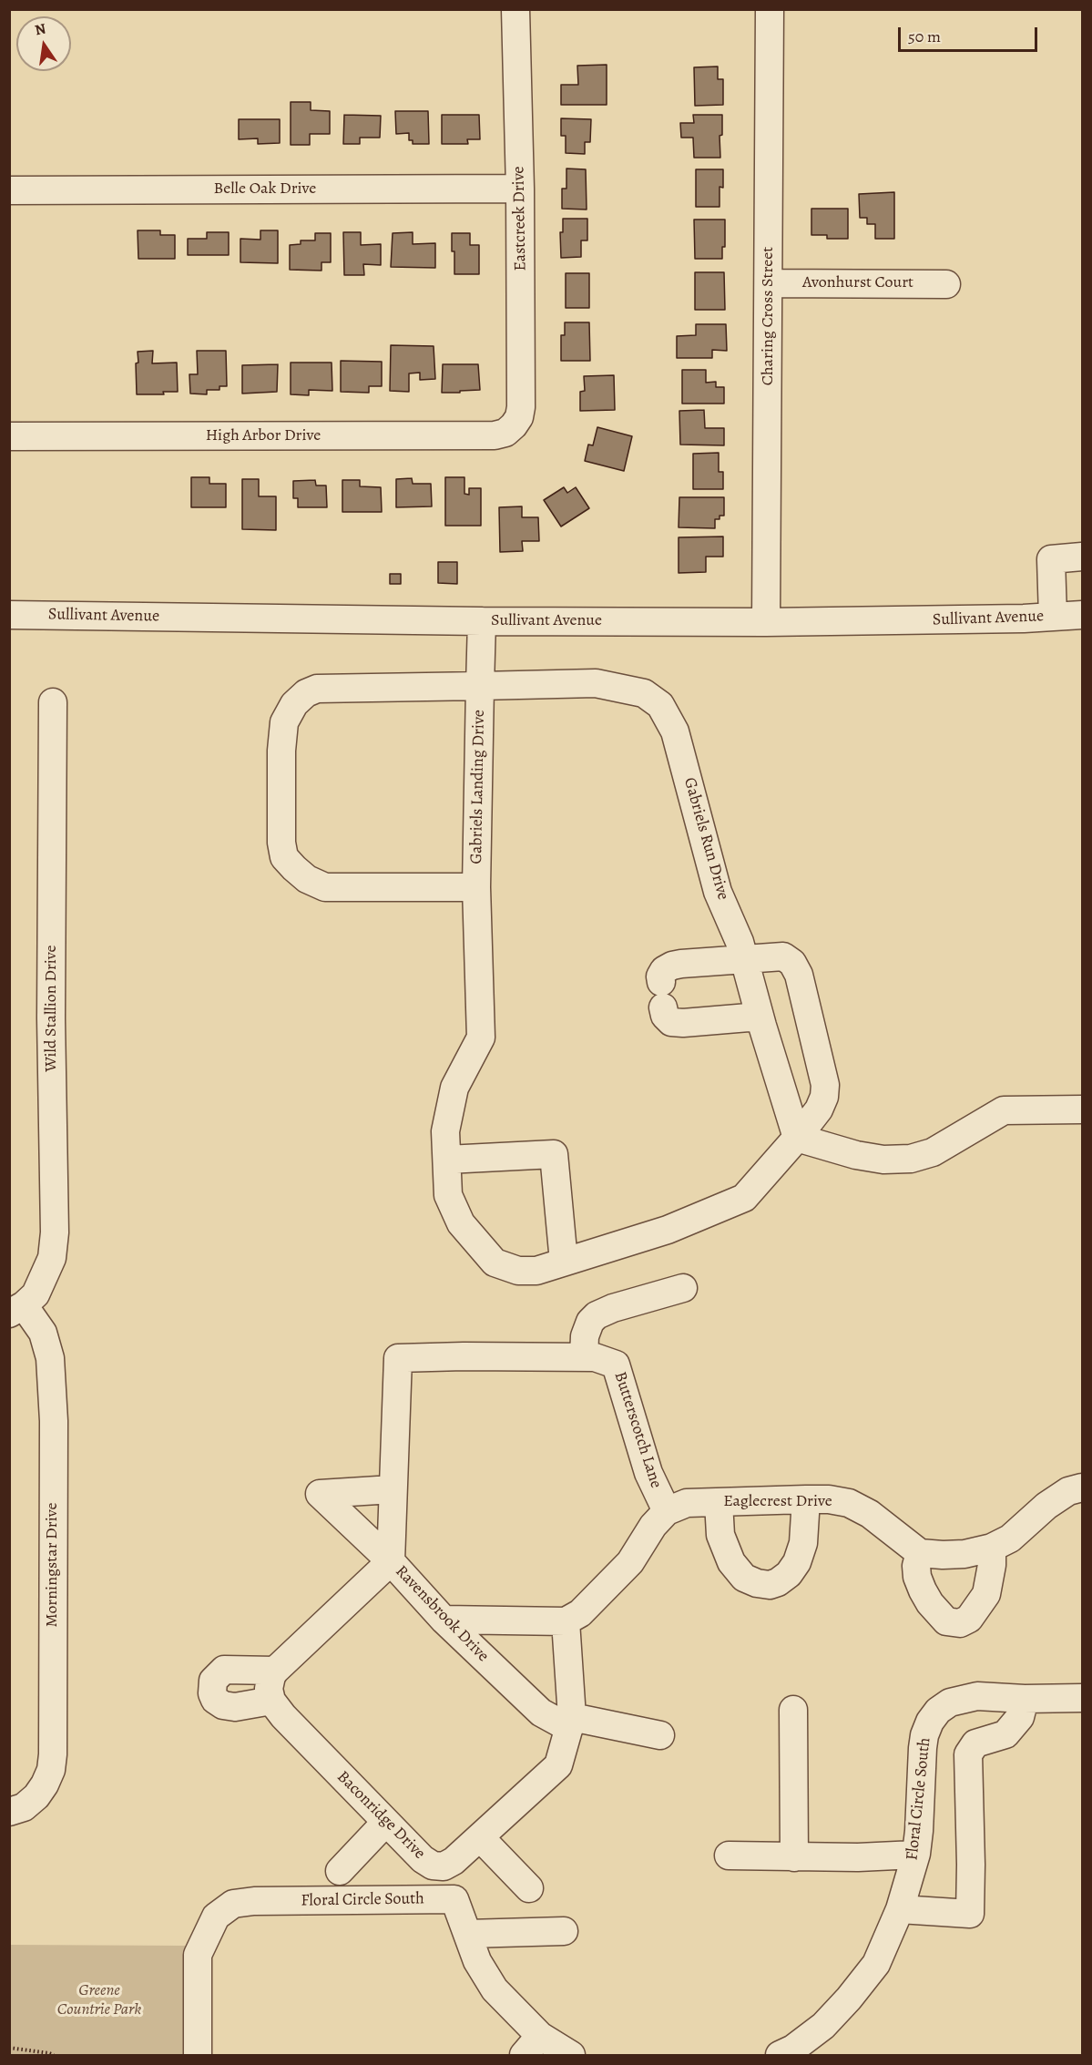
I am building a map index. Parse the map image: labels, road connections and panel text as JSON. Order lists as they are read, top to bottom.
{
  "streets": {
    "street": [
      "Belle Oak Drive",
      "Eastcreek Drive",
      "Avonhurst Court",
      "Charing Cross Street",
      "High Arbor Drive",
      "Sullivant Avenue",
      "Gabriels Landing Drive",
      "Gabriels Run Drive",
      "Wild Stallion Drive",
      "Butterscotch Lane",
      "Eaglecrest Drive",
      "Morningstar Drive",
      "Ravensbrook Drive",
      "Floral Circle South",
      "Baconridge Drive"
    ]
  },
  "crossings": [
    ["Belle Oak Drive", "Eastcreek Drive"],
    ["Eastcreek Drive", "High Arbor Drive"],
    ["Avonhurst Court", "Charing Cross Street"],
    ["Charing Cross Street", "Sullivant Avenue"],
    ["Sullivant Avenue", "Gabriels Landing Drive"],
    ["Gabriels Landing Drive", "Gabriels Run Drive"],
    ["Wild Stallion Drive", "Morningstar Drive"],
    ["Butterscotch Lane", "Eaglecrest Drive"],
    ["Butterscotch Lane", "Ravensbrook Drive"],
    ["Ravensbrook Drive", "Baconridge Drive"]
  ],
  "parks": ["Greene Countrie Park"],
  "scale_bar": "50 m",
  "north": "top"
}
